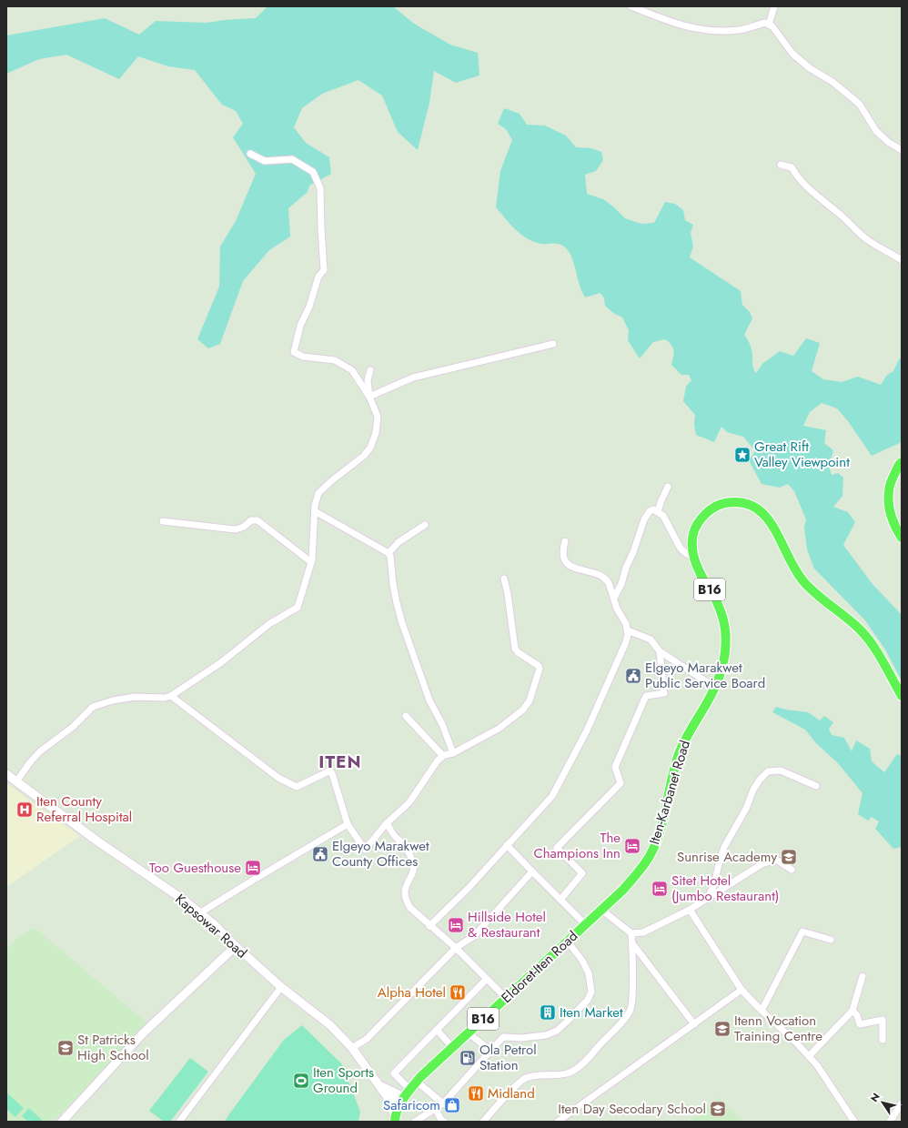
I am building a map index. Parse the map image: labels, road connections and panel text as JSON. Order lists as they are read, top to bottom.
{
  "streets": {
    "main road": [
      "B16",
      "Iten-Karbanet Road",
      "Kapsowar Road",
      "Eldoret-Iten Road"
    ]
  },
  "crossings": [
    ["Iten-Karbanet Road", "Eldoret-Iten Road"],
    ["Kapsowar Road", "Eldoret-Iten Road"]
  ],
  "districts": ["ITEN"],
  "places": {
    "place": ["Great Rift Valley Viewpoint"],
    "public building": ["Elgeyo Marakwet Public Service Board", "Elgeyo Marakwet County Offices"],
    "hospital": ["Iten County Referral Hospital"],
    "hotel": [
      "The Champions Inn",
      "Too Guesthouse",
      "Sitet Hotel (Jumbo Restaurant)",
      "Hillside Hotel & Restaurant"
    ],
    "school or university": [
      "Sunrise Academy",
      "Itenn Vocation Training Centre",
      "St Patricks High School",
      "Iten Day Secodary School"
    ],
    "restaurant": ["Alpha Hotel", "Midland"],
    "building": ["Iten Market"],
    "fuel station": ["Ola Petrol Station"],
    "sports": ["Iten Sports Ground"],
    "shop": ["Safaricom"]
  },
  "north": "top left"
}
